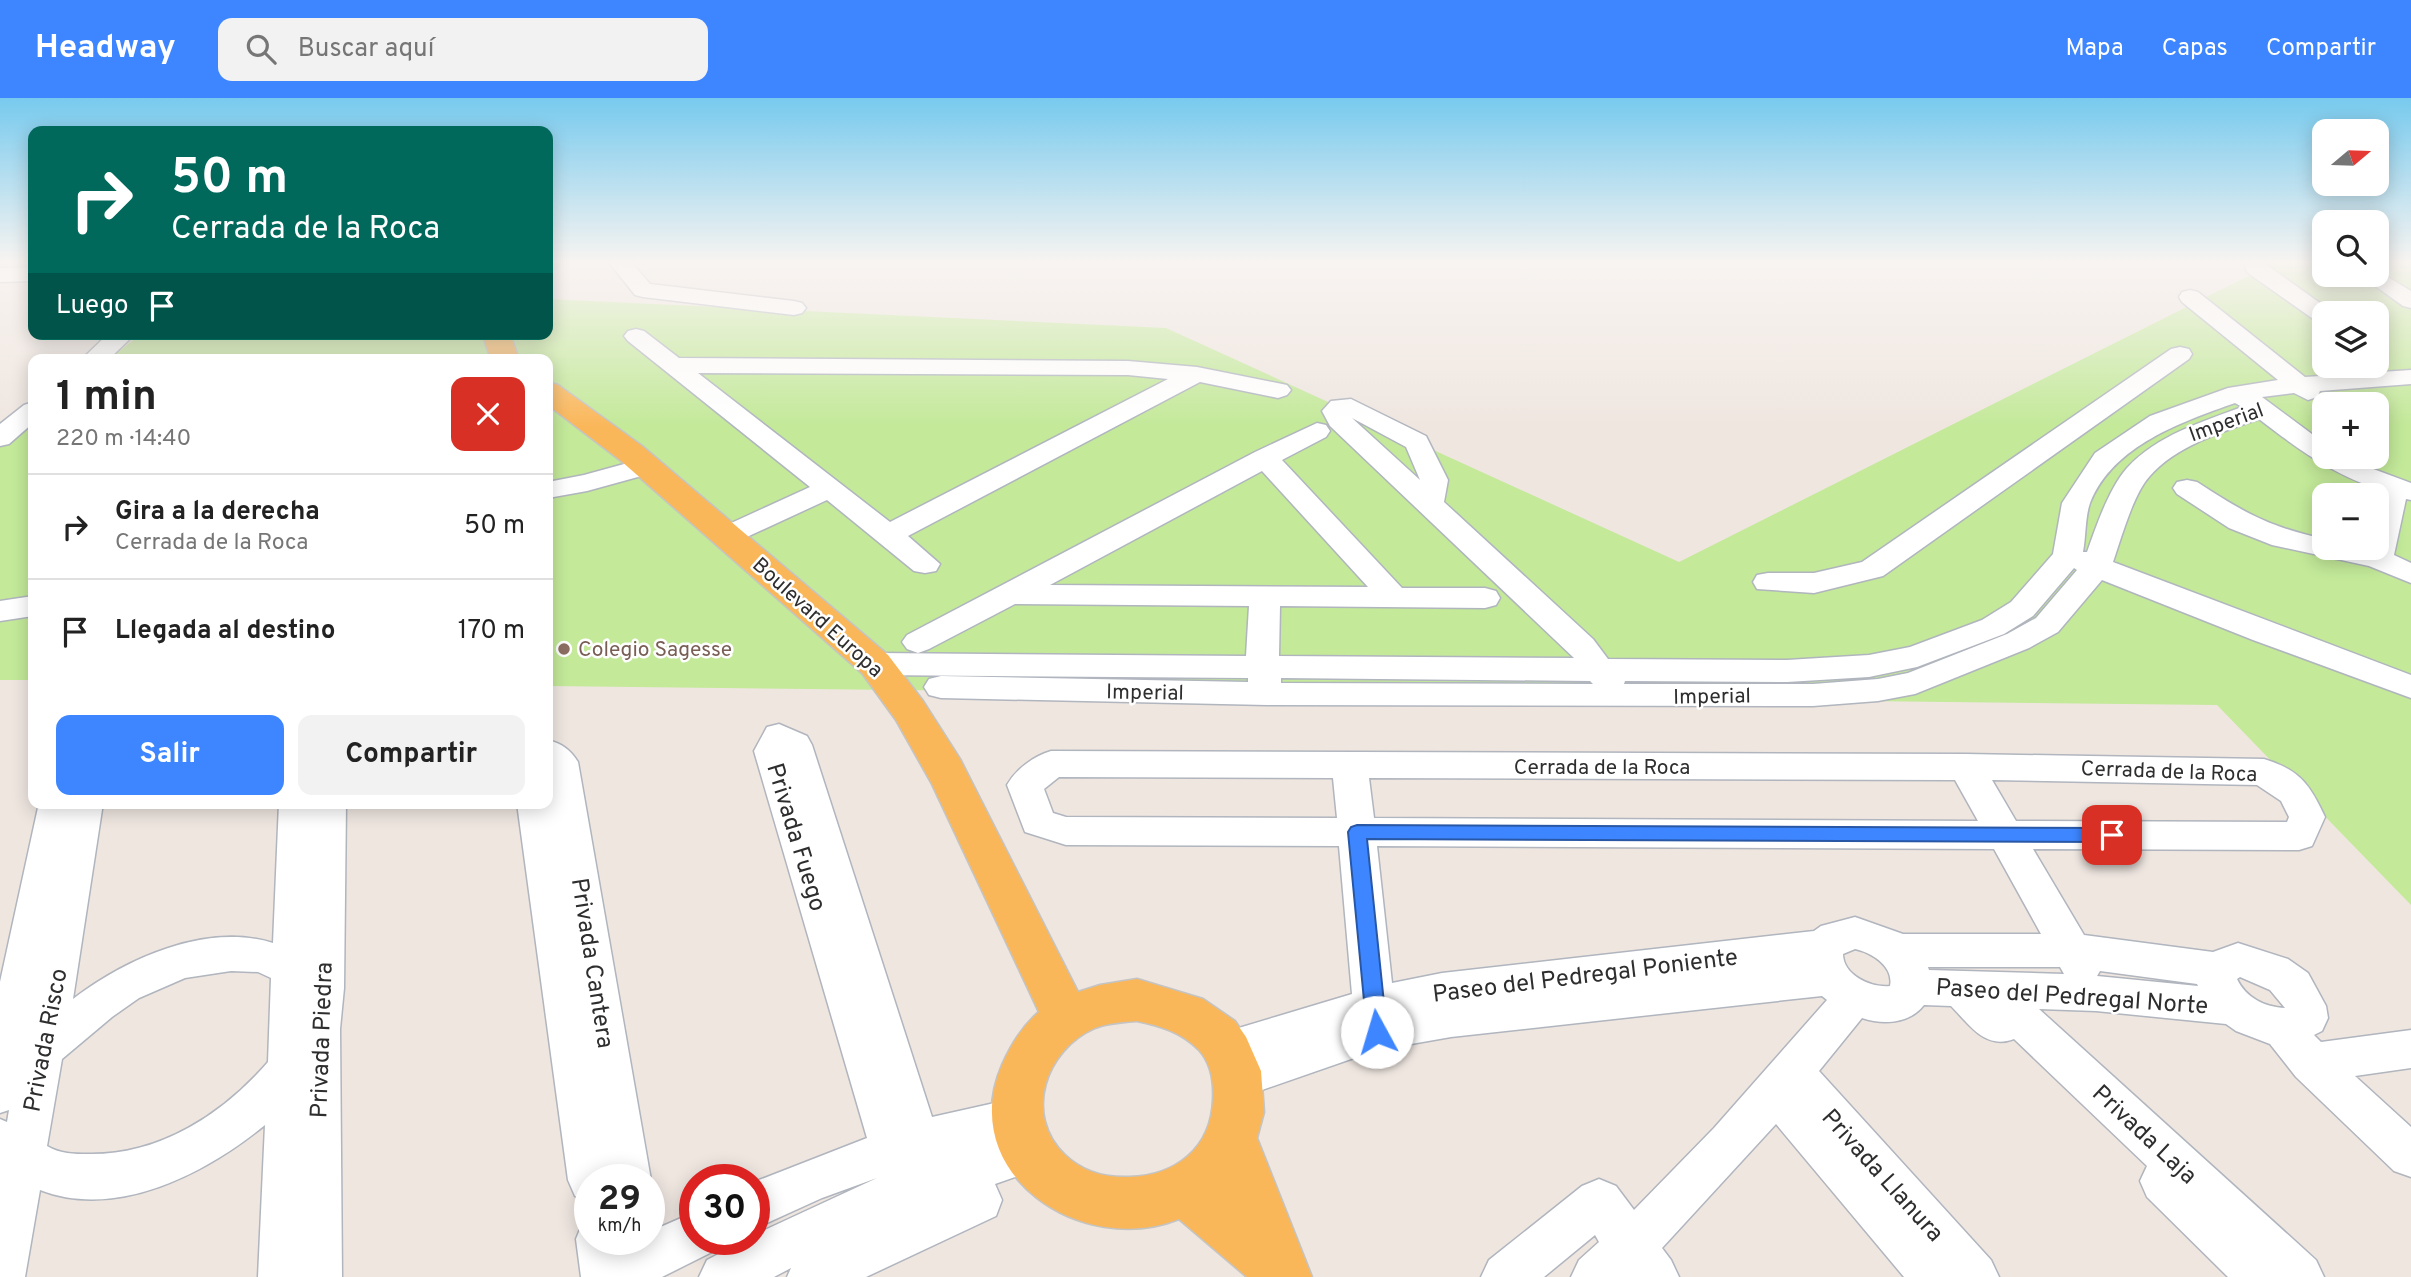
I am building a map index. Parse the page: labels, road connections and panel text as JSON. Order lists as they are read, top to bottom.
{
  "streets": {
    "main road": ["Boulevard Europa"],
    "street": [
      "Imperial",
      "Cerrada de la Roca",
      "Privada Cantera",
      "Paseo del Pedregal Poniente",
      "Paseo del Pedregal Norte",
      "Privada Risco",
      "Privada Piedra",
      "Privada Laja",
      "Privada Llanura"
    ]
  },
  "crossings": [
    ["Imperial", "Boulevard Europa"],
    ["Boulevard Europa", "Paseo del Pedregal Poniente"],
    ["Paseo del Pedregal Poniente", "Paseo del Pedregal Norte"],
    ["Paseo del Pedregal Norte", "Privada Laja"]
  ],
  "places": ["Colegio Sagesse"],
  "north": "right",
  "page": {
    "header": "Headway",
    "search": "Buscar aquí",
    "nav": ["Mapa", "Capas", "Compartir"],
    "map_buttons": ["+", "−"],
    "turn": ["50 m", "Cerrada de la Roca"],
    "then": "Luego",
    "heading": ["1 min", "220 m · 14:40"],
    "list": [
      {
        "name": "Gira a la derecha",
        "note": "Cerrada de la Roca",
        "value": "50 m"
      },
      {
        "name": "Llegada al destino",
        "value": "170 m"
      }
    ],
    "buttons": ["Salir", "Compartir"],
    "speed": "29 km/h",
    "limit": "30"
  }
}
